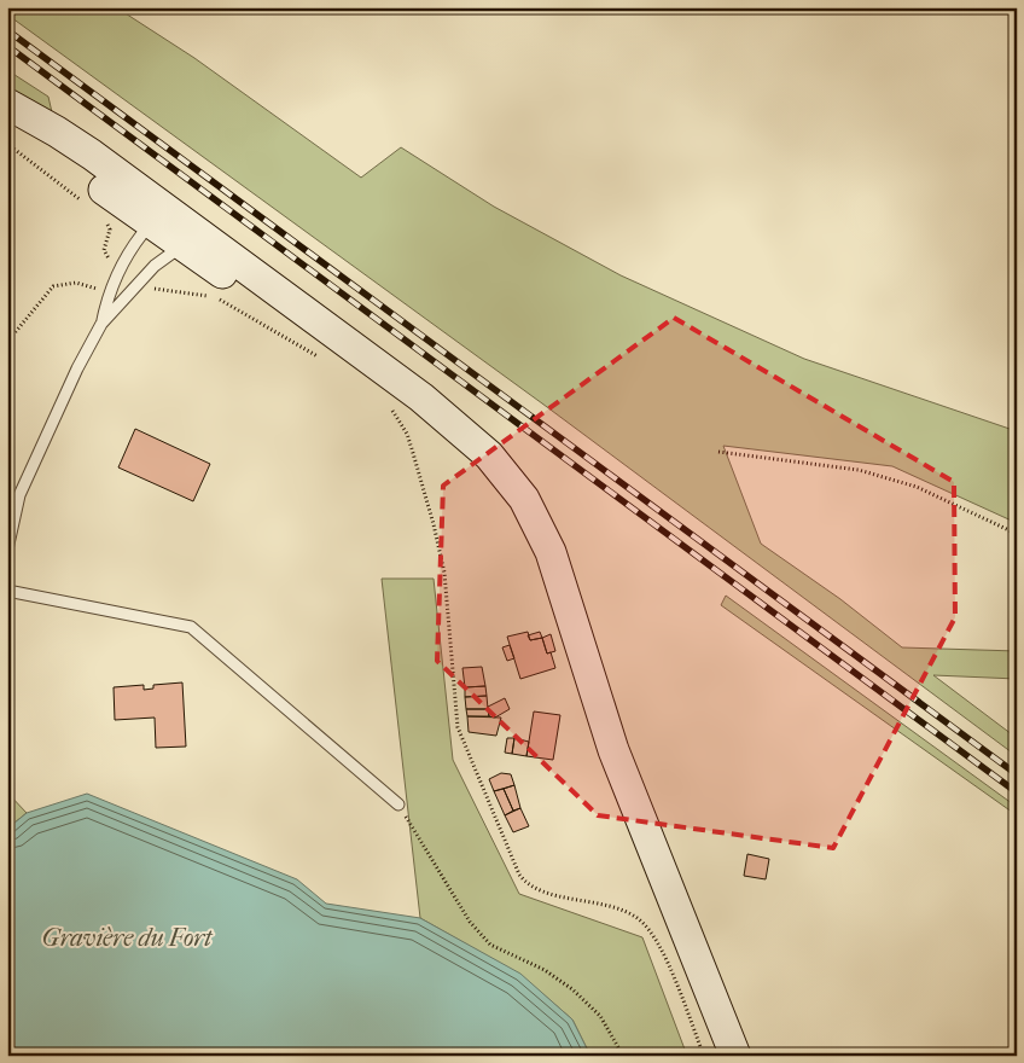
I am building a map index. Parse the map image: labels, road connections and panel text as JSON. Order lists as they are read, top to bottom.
{
  "water": ["Gravière du Fort"]
}
